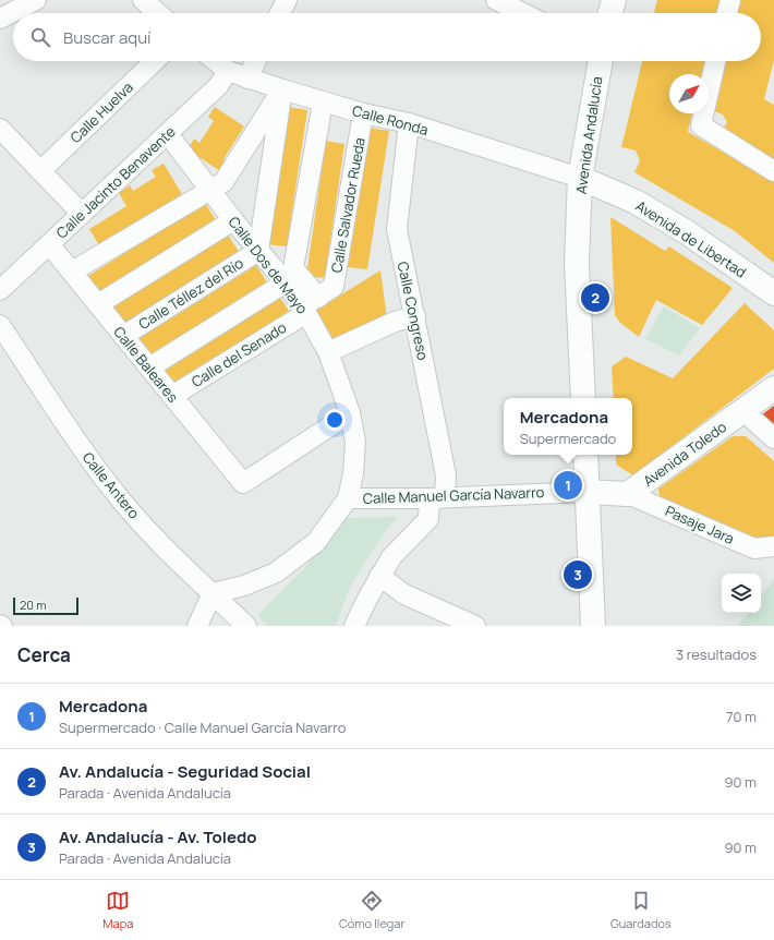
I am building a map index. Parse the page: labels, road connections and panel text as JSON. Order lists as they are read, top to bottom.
{
  "streets": {
    "main road": ["Avenida Andalucía", "Avenida de Libertad", "Avenida Toledo"],
    "street": [
      "Calle Huelva",
      "Calle Ronda",
      "Calle Jacinto Benavente",
      "Calle Salvador Rueda",
      "Calle Dos de Mayo",
      "Calle Téllez del Río",
      "Calle Congreso",
      "Calle del Senado",
      "Calle Baleares",
      "Calle Antero",
      "Calle Manuel García Navarro",
      "Pasaje Jara"
    ]
  },
  "crossings": [
    ["Calle Ronda", "Avenida Andalucía"],
    ["Calle Ronda", "Calle Jacinto Benavente"],
    ["Calle Ronda", "Calle Salvador Rueda"],
    ["Calle Ronda", "Avenida de Libertad"],
    ["Calle Ronda", "Calle Congreso"],
    ["Avenida Andalucía", "Avenida de Libertad"],
    ["Calle Jacinto Benavente", "Calle Dos de Mayo"],
    ["Calle Jacinto Benavente", "Calle Baleares"],
    ["Calle Salvador Rueda", "Calle Dos de Mayo"],
    ["Calle Salvador Rueda", "Calle del Senado"],
    ["Calle Dos de Mayo", "Calle Téllez del Río"],
    ["Calle Dos de Mayo", "Calle del Senado"],
    ["Calle Dos de Mayo", "Calle Baleares"],
    ["Calle Dos de Mayo", "Calle Antero"],
    ["Calle Dos de Mayo", "Calle Manuel García Navarro"],
    ["Calle Téllez del Río", "Calle Baleares"],
    ["Calle Congreso", "Calle Manuel García Navarro"],
    ["Calle del Senado", "Calle Baleares"],
    ["Avenida Toledo", "Calle Manuel García Navarro"],
    ["Avenida Toledo", "Pasaje Jara"]
  ],
  "scale_bar": "20 m",
  "north": "top right",
  "page": {
    "search": "Buscar aquí",
    "pins": ["2", "1", "3"],
    "popup": ["Mercadona", "Supermercado"],
    "scale": "20 m",
    "heading": ["Cerca", "3 resultados"],
    "list": [
      {
        "mark": "1",
        "name": "Mercadona",
        "note": "Supermercado · Calle Manuel García Navarro",
        "value": "70 m"
      },
      {
        "mark": "2",
        "name": "Av. Andalucía - Seguridad Social",
        "note": "Parada · Avenida Andalucía",
        "value": "90 m"
      },
      {
        "mark": "3",
        "name": "Av. Andalucía - Av. Toledo",
        "note": "Parada · Avenida Andalucía",
        "value": "90 m"
      }
    ],
    "nav": ["Mapa", "Cómo llegar", "Guardados"]
  }
}
